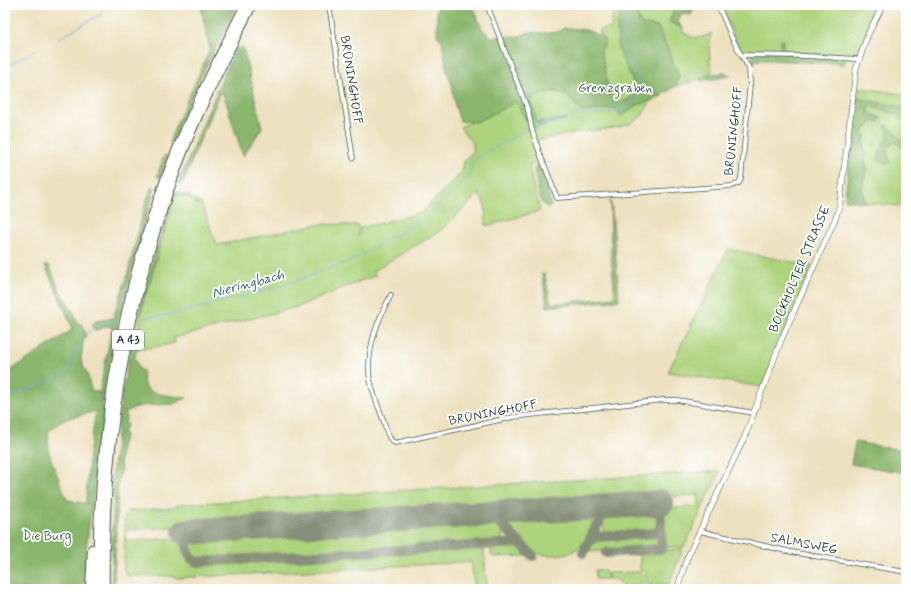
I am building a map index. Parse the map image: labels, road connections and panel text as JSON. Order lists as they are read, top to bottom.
{
  "streets": {
    "highway": ["A 43"],
    "street": ["BRÜNINGHOFF", "BOCKHOLTER STRASSE", "SALMSWEG"]
  },
  "crossings": [
    ["BRÜNINGHOFF", "BOCKHOLTER STRASSE"],
    ["BOCKHOLTER STRASSE", "SALMSWEG"]
  ],
  "water": ["Nieringbach"],
  "parks": ["Grenzgraben", "Die Burg"]
}
